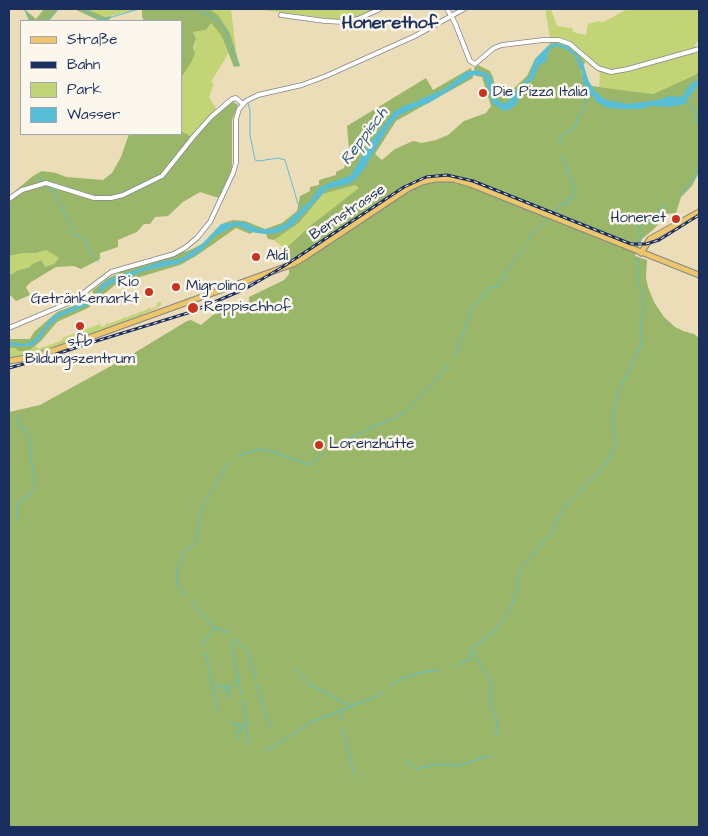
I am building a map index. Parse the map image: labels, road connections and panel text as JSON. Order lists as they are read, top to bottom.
{
  "streets": {
    "main road": ["Bernstrasse"]
  },
  "districts": ["Honerethof"],
  "water": ["Reppisch"],
  "places": [
    "Die Pizza Italia",
    "Honeret",
    "Aldi",
    "Migrolino",
    "Rio Getränkemarkt",
    "Reppischhof",
    "sfb Bildungszentrum",
    "Lorenzhütte"
  ],
  "legend": [
    "Straße",
    "Bahn",
    "Park",
    "Wasser"
  ]
}
